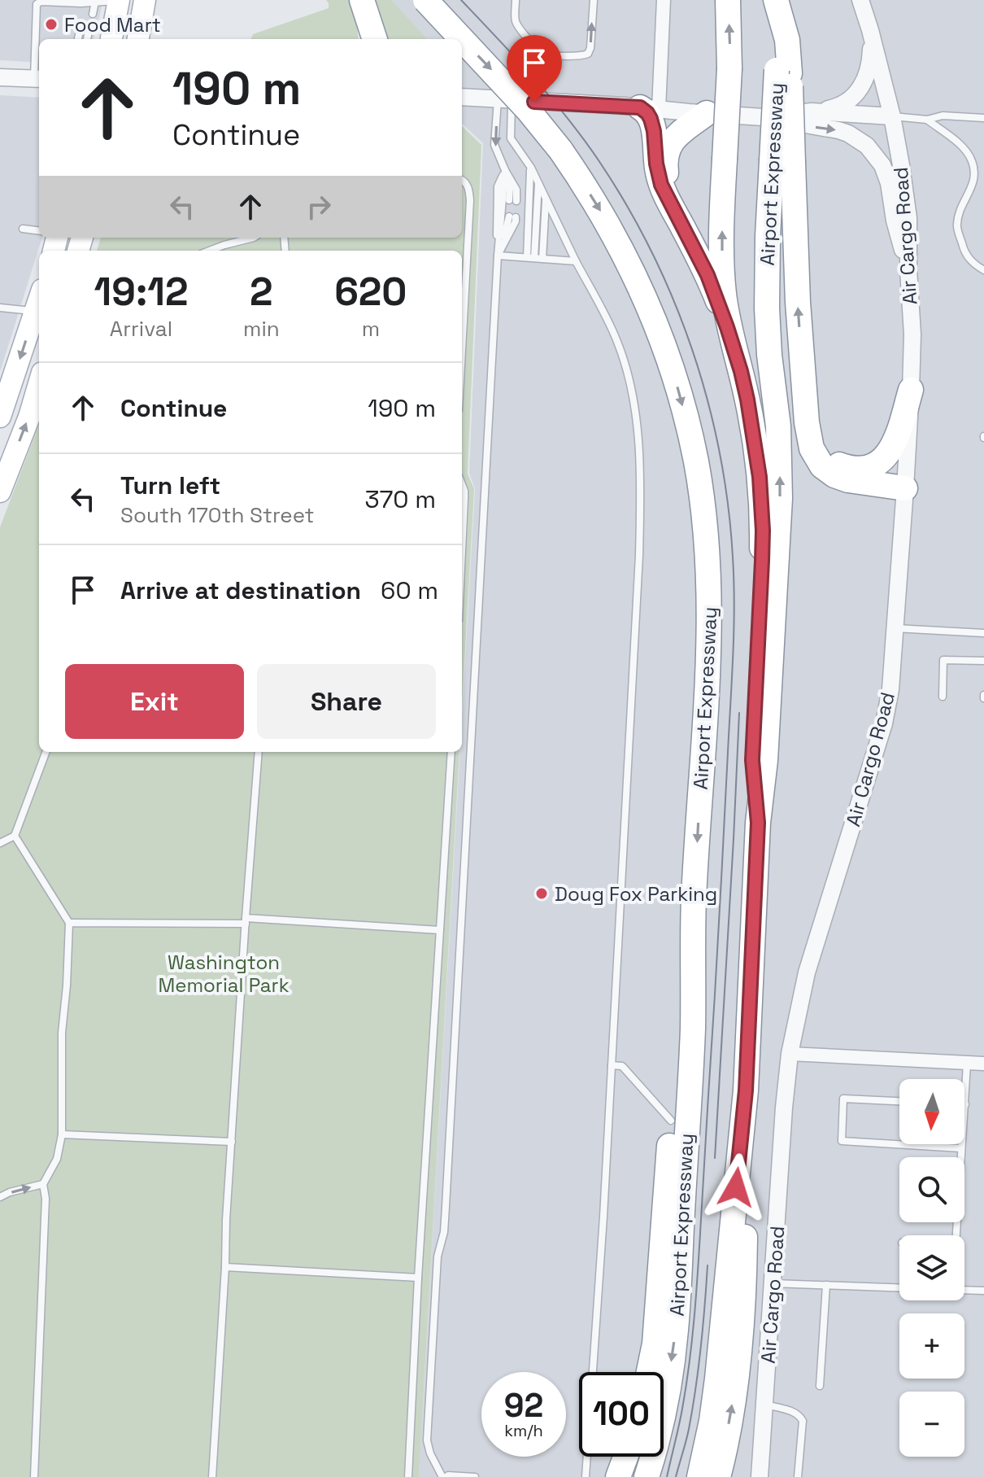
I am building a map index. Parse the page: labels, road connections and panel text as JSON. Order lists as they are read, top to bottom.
{
  "streets": {
    "highway": ["Airport Expressway"],
    "street": ["Air Cargo Road"]
  },
  "parks": ["Washington Memorial Park"],
  "places": ["Food Mart", "Doug Fox Parking"],
  "north": "bottom",
  "page": {
    "turn": ["190 m", "Continue"],
    "eta": [
      "19:12",
      "Arrival",
      "2",
      "min",
      "620",
      "m"
    ],
    "list": [
      {
        "name": "Continue",
        "value": "190 m"
      },
      {
        "name": "Turn left",
        "note": "South 170th Street",
        "value": "370 m"
      },
      {
        "name": "Arrive at destination",
        "value": "60 m"
      }
    ],
    "buttons": ["Exit", "Share"],
    "map_buttons": ["+", "−"],
    "speed": "92 km/h",
    "limit": "100"
  }
}
